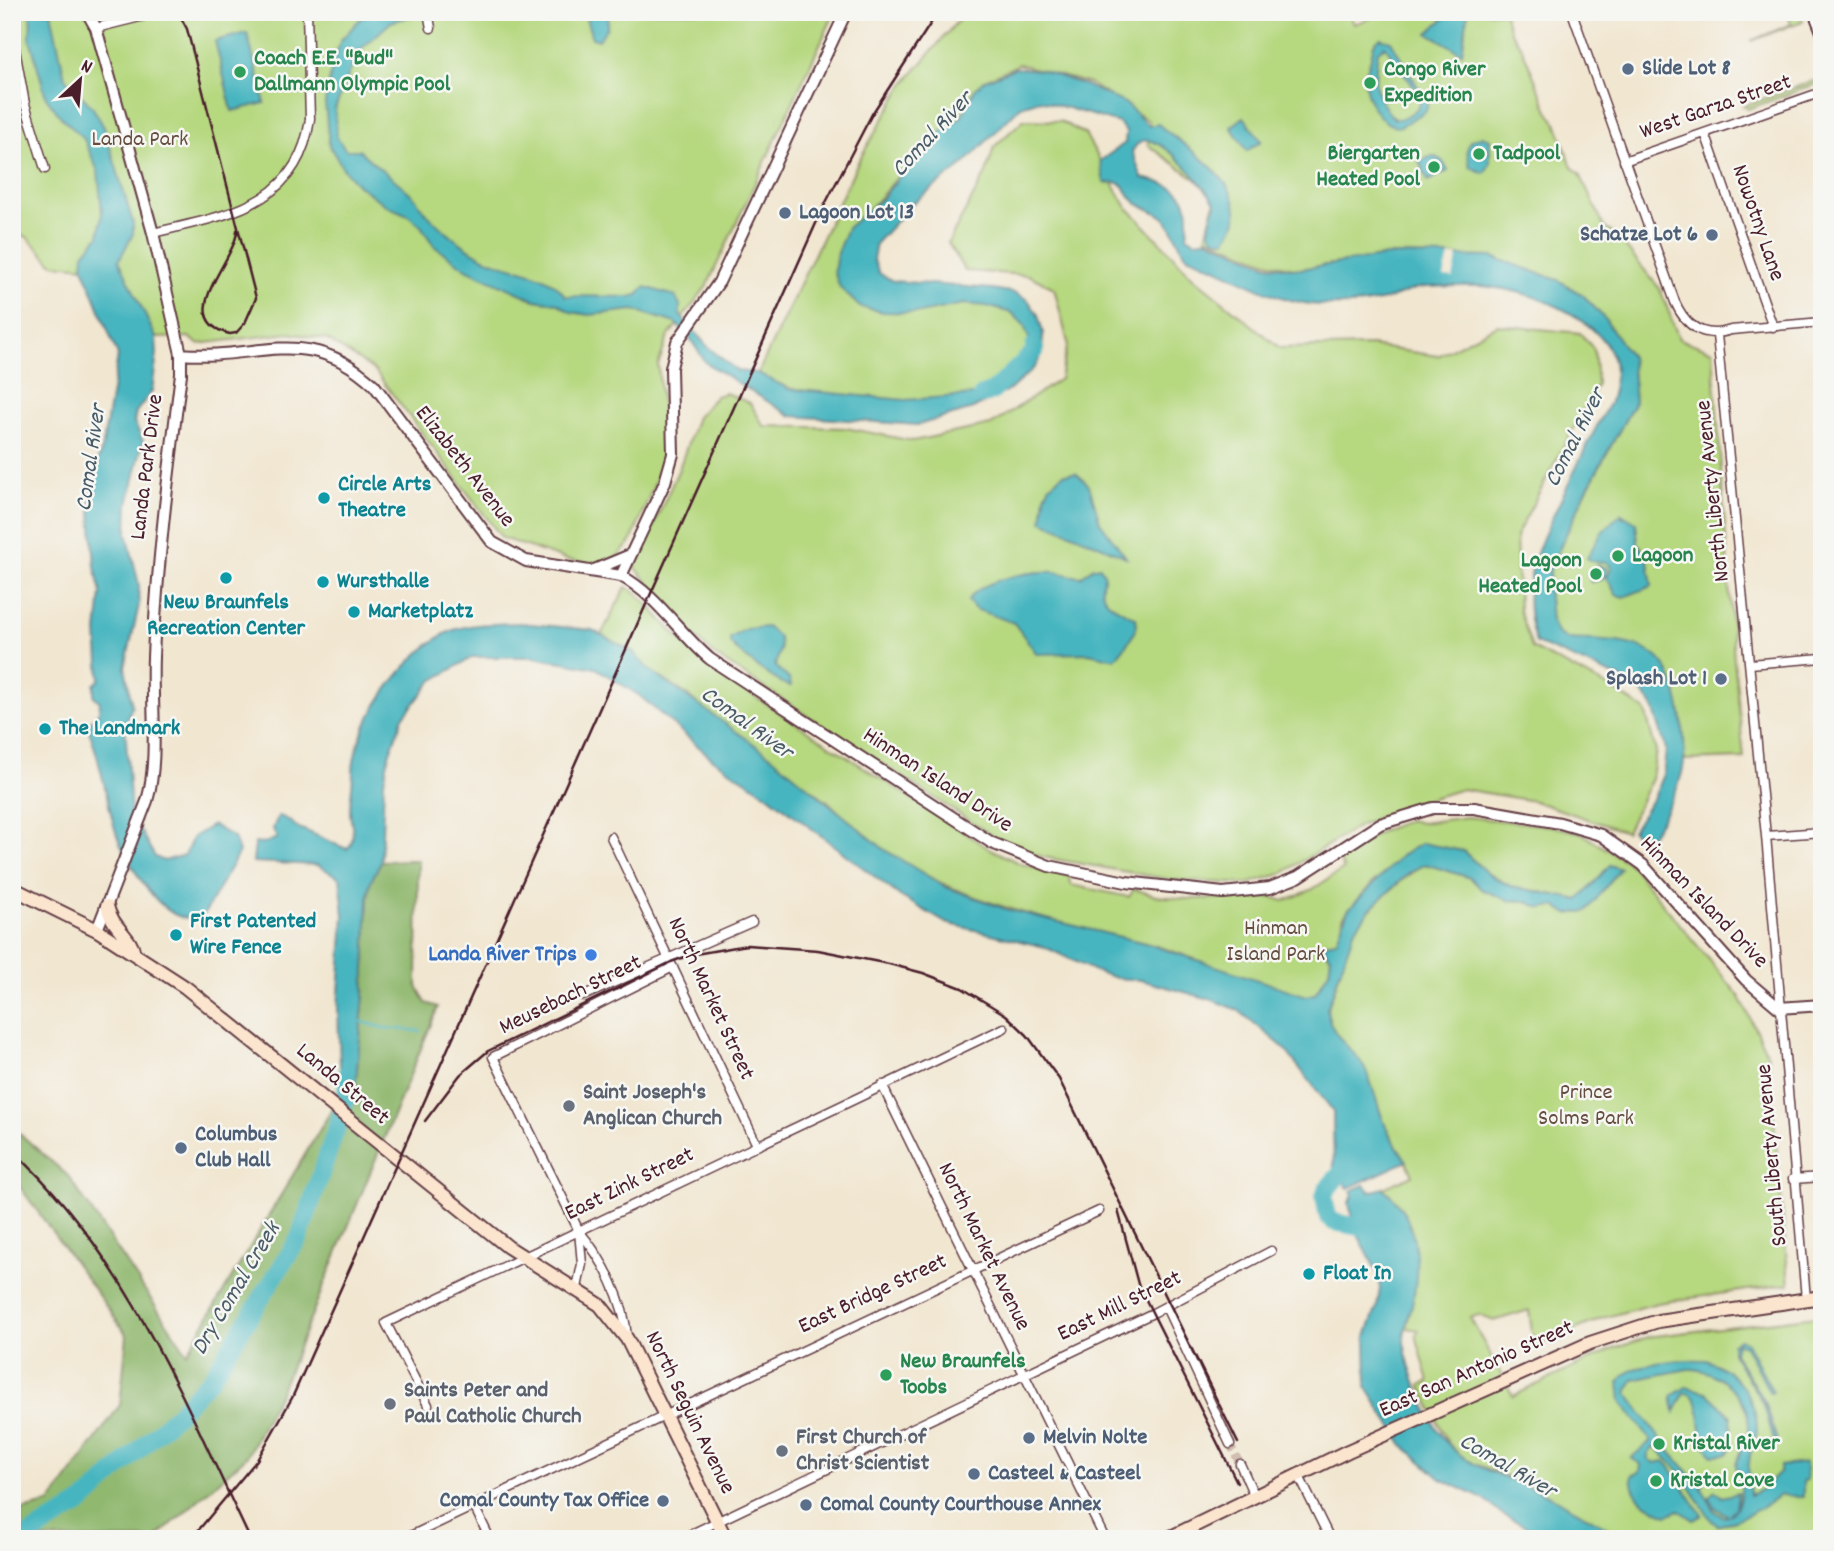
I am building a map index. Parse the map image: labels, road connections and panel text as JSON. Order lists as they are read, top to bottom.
{
  "streets": {
    "main road": ["Landa Street", "East San Antonio Street", "North Seguin Avenue"],
    "street": [
      "West Garza Street",
      "Nowotny Lane",
      "Landa Park Drive",
      "Elizabeth Avenue",
      "North Liberty Avenue",
      "Hinman Island Drive",
      "Meusebach Street",
      "North Market Street",
      "South Liberty Avenue",
      "East Zink Street",
      "North Market Avenue",
      "East Bridge Street",
      "East Mill Street"
    ]
  },
  "crossings": [
    ["West Garza Street", "Nowotny Lane"],
    ["Landa Park Drive", "Elizabeth Avenue"],
    ["Landa Park Drive", "Landa Street"],
    ["Elizabeth Avenue", "Hinman Island Drive"],
    ["North Liberty Avenue", "Hinman Island Drive"],
    ["North Liberty Avenue", "South Liberty Avenue"],
    ["Hinman Island Drive", "South Liberty Avenue"],
    ["Meusebach Street", "North Market Street"],
    ["Meusebach Street", "North Seguin Avenue"],
    ["North Market Street", "East Zink Street"],
    ["Landa Street", "East Zink Street"],
    ["Landa Street", "North Seguin Avenue"],
    ["South Liberty Avenue", "East San Antonio Street"],
    ["East Zink Street", "North Market Avenue"],
    ["East Zink Street", "North Seguin Avenue"],
    ["North Market Avenue", "East Bridge Street"],
    ["North Market Avenue", "East Mill Street"],
    ["East Bridge Street", "North Seguin Avenue"],
    ["East Mill Street", "North Seguin Avenue"]
  ],
  "water": ["Comal River", "Dry Comal Creek"],
  "parks": ["Landa Park", "Hinman Island Park", "Prince Solms Park"],
  "places": [
    "Slide Lot 8",
    "Coach E.E. \"Bud\" Dallmann Olympic Pool",
    "Congo River Expedition",
    "Tadpool",
    "Biergarten Heated Pool",
    "Lagoon Lot 13",
    "Schatze Lot 6",
    "Circle Arts Theatre",
    "Lagoon",
    "Lagoon Heated Pool",
    "New Braunfels Recreation Center",
    "Wursthalle",
    "Marketplatz",
    "Splash Lot 1",
    "The Landmark",
    "First Patented Wire Fence",
    "Landa River Trips",
    "Saint Joseph's Anglican Church",
    "Columbus Club Hall",
    "Float In",
    "New Braunfels Toobs",
    "Saints Peter and Paul Catholic Church",
    "Melvin Nolte",
    "Kristal River",
    "First Church of Christ Scientist",
    "Casteel & Casteel",
    "Kristal Cove",
    "Comal County Tax Office",
    "Comal County Courthouse Annex"
  ],
  "north": "top right"
}
